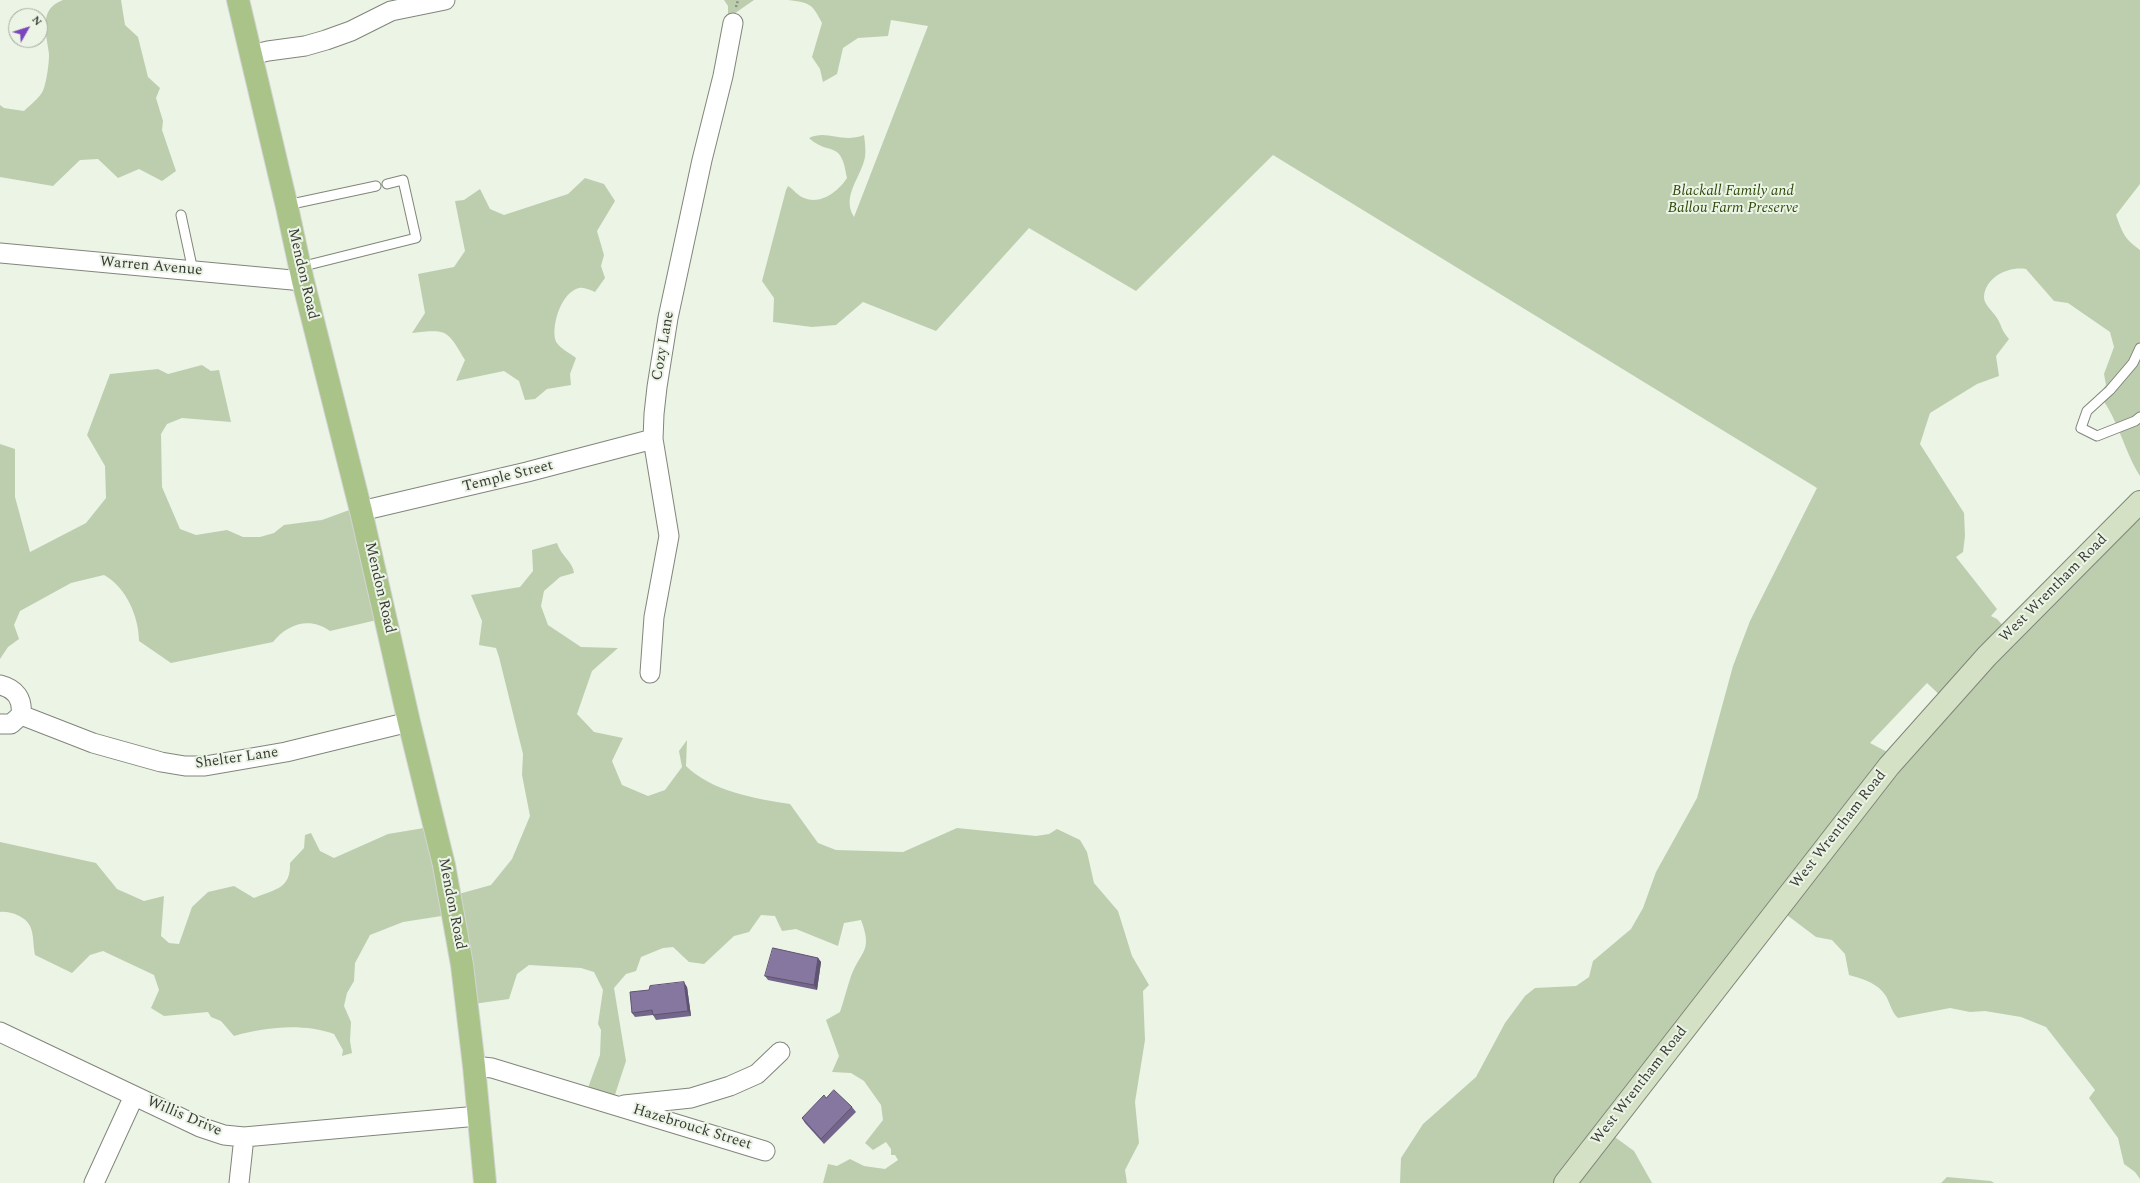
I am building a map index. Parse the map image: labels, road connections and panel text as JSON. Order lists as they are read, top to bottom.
{
  "streets": {
    "main road": ["Mendon Road"],
    "street": [
      "Warren Avenue",
      "Cozy Lane",
      "Temple Street",
      "West Wrentham Road",
      "Shelter Lane",
      "Willis Drive",
      "Hazebrouck Street"
    ]
  },
  "crossings": [
    ["Warren Avenue", "Mendon Road"],
    ["Mendon Road", "Temple Street"],
    ["Mendon Road", "Shelter Lane"],
    ["Mendon Road", "Willis Drive"],
    ["Mendon Road", "Hazebrouck Street"],
    ["Cozy Lane", "Temple Street"]
  ],
  "parks": ["Blackall Family and Ballou Farm Preserve"],
  "north": "top right"
}
